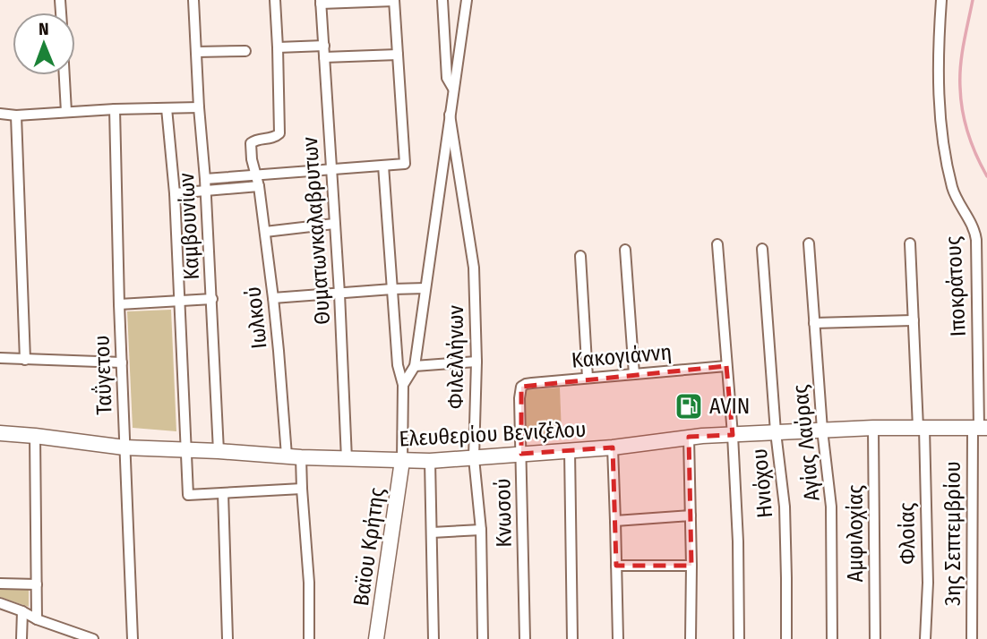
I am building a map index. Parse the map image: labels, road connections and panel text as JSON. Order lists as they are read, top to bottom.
{
  "streets": {
    "street": [
      "Καμβουνίων",
      "Θυματωνκαλαβρυτων",
      "Ιποκράτους",
      "Ιωλκού",
      "Κακογιάννη",
      "Φιλελλήνων",
      "Ταΰγετου",
      "Ελευθερίου Βενιζέλου",
      "Αγίας Λαύρας",
      "Ηνιόχου",
      "Κνωσού",
      "Αμφιλοχίας",
      "Φλοίας",
      "3ης Σεπτεμβρίου",
      "Βαϊου Κρήτης"
    ]
  },
  "crossings": [
    ["Καμβουνίων", "Ελευθερίου Βενιζέλου"],
    ["Θυματωνκαλαβρυτων", "Ελευθερίου Βενιζέλου"],
    ["Ιποκράτους", "Ελευθερίου Βενιζέλου"],
    ["Ιποκράτους", "3ης Σεπτεμβρίου"],
    ["Ιωλκού", "Ελευθερίου Βενιζέλου"],
    ["Κακογιάννη", "Κνωσού"],
    ["Φιλελλήνων", "Ελευθερίου Βενιζέλου"],
    ["Ταΰγετου", "Ελευθερίου Βενιζέλου"],
    ["Ελευθερίου Βενιζέλου", "Αγίας Λαύρας"],
    ["Ελευθερίου Βενιζέλου", "Ηνιόχου"],
    ["Ελευθερίου Βενιζέλου", "Κνωσού"],
    ["Ελευθερίου Βενιζέλου", "Αμφιλοχίας"],
    ["Ελευθερίου Βενιζέλου", "Φλοίας"],
    ["Ελευθερίου Βενιζέλου", "3ης Σεπτεμβρίου"],
    ["Ελευθερίου Βενιζέλου", "Βαϊου Κρήτης"]
  ],
  "places": {
    "fuel station": ["AVIN"]
  },
  "north": "top"
}
